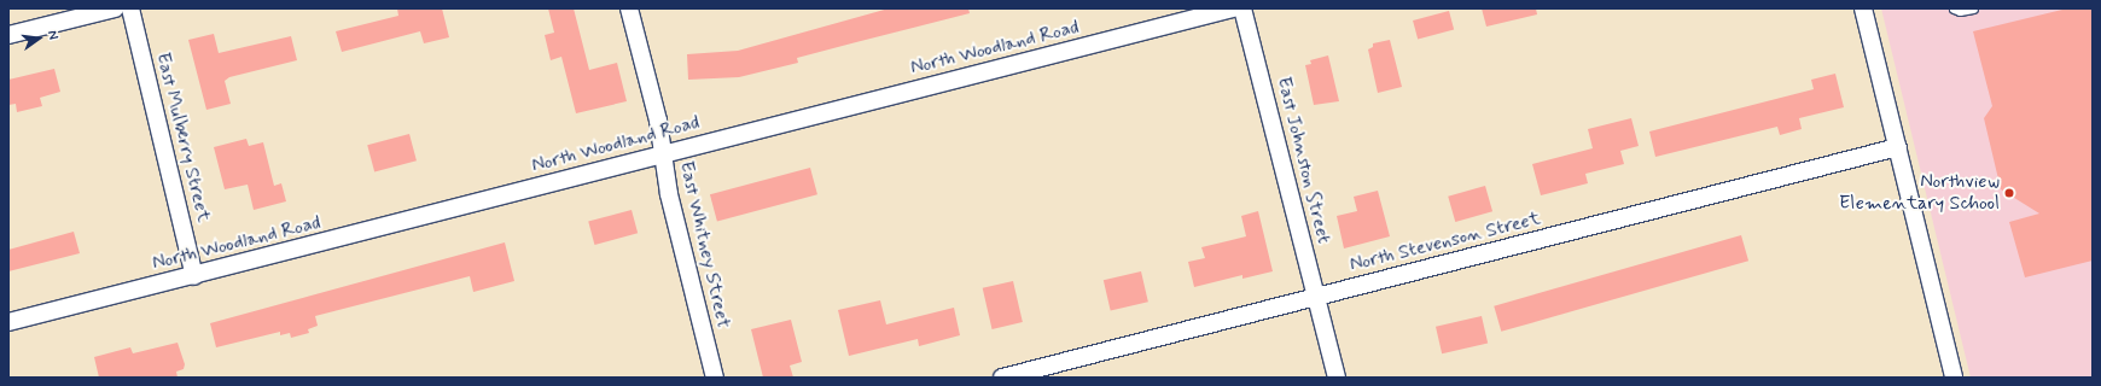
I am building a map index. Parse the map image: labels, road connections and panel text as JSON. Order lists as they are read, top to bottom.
{
  "streets": {
    "street": [
      "North Woodland Road",
      "East Mulberry Street",
      "East Johnston Street",
      "North Stevenson Street",
      "East Whitney Street"
    ]
  },
  "crossings": [
    ["North Woodland Road", "East Mulberry Street"],
    ["North Woodland Road", "East Whitney Street"],
    ["East Johnston Street", "North Stevenson Street"]
  ],
  "places": ["Northview Elementary School"],
  "north": "right"
}
